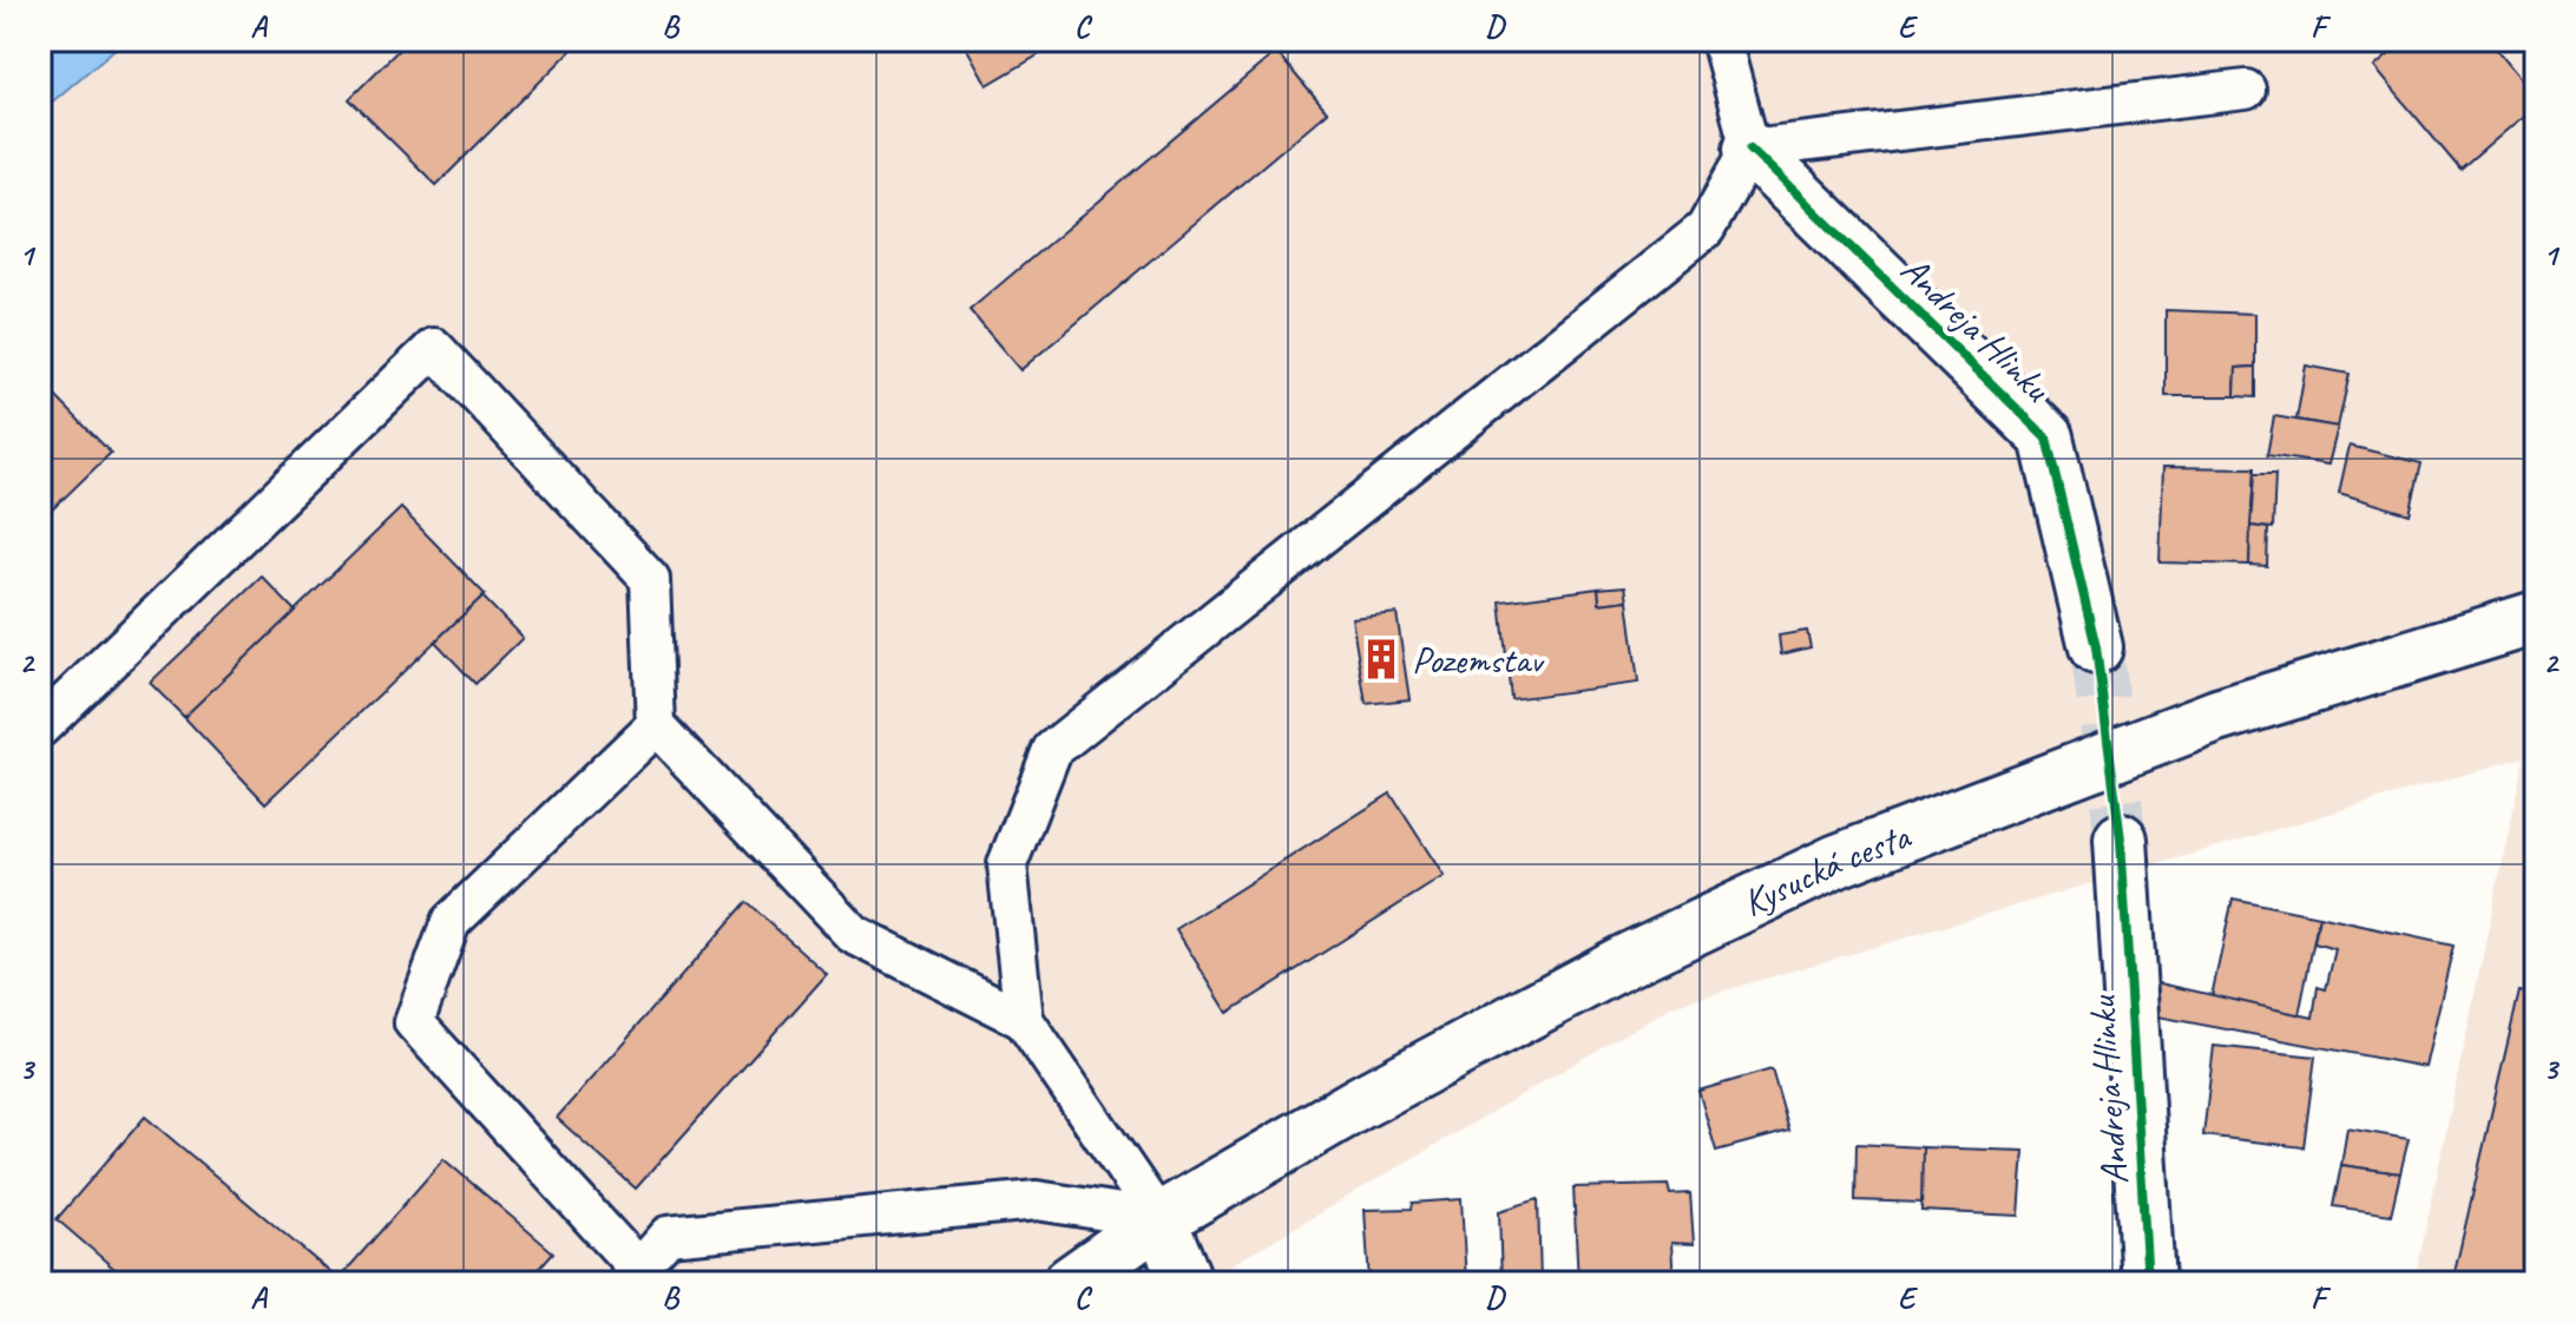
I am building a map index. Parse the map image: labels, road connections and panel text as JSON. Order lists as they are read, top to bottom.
{
  "streets": {
    "main road": ["Andreja Hlinku", "Kysucká cesta"]
  },
  "places": {
    "building": ["Pozemstav"]
  },
  "grid": {
    "columns": [
      "A",
      "B",
      "C",
      "D",
      "E",
      "F"
    ],
    "rows": ["1", "2", "3"]
  }
}
